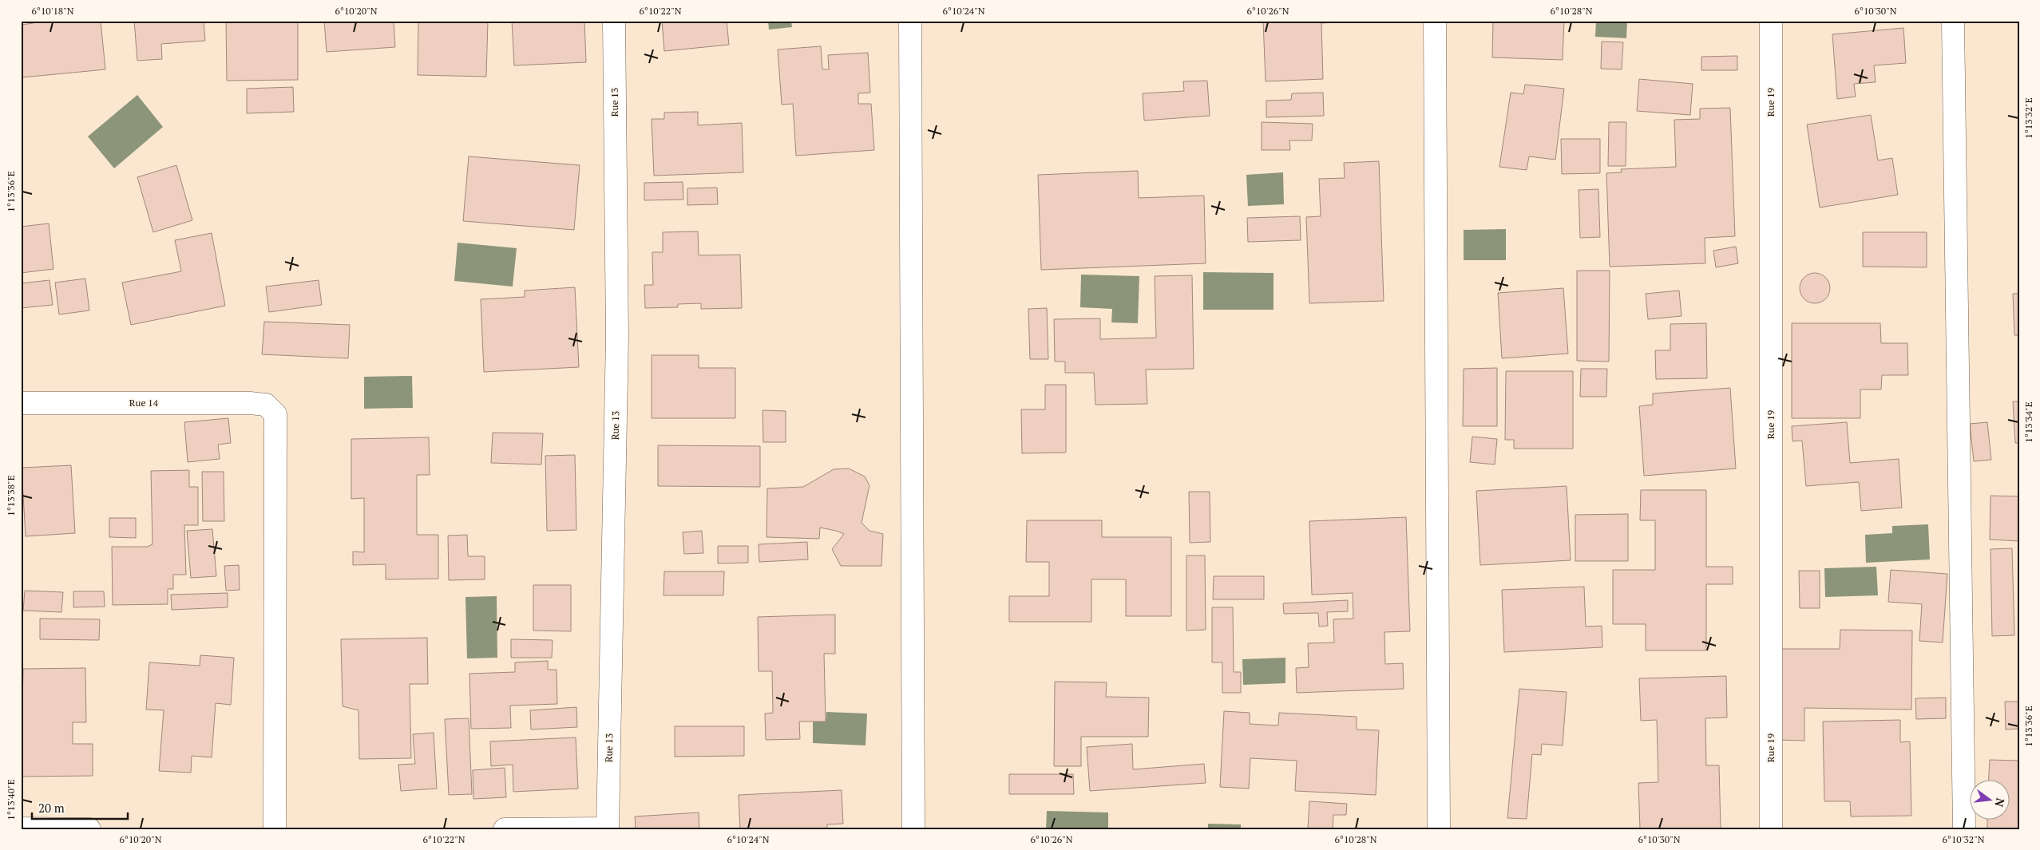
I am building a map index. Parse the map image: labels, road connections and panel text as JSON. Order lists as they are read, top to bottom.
{
  "streets": {
    "street": ["Rue 13", "Rue 19", "Rue 14"]
  },
  "scale_bar": "20 m",
  "north": "right",
  "coordinates": [
    "6°10'18\"N",
    "6°10'20\"N",
    "6°10'22\"N",
    "6°10'24\"N",
    "6°10'26\"N",
    "6°10'28\"N",
    "6°10'30\"N",
    "1°13'32\"E",
    "1°13'36\"E",
    "1°13'34\"E",
    "1°13'38\"E",
    "1°13'40\"E",
    "6°10'32\"N"
  ]
}
